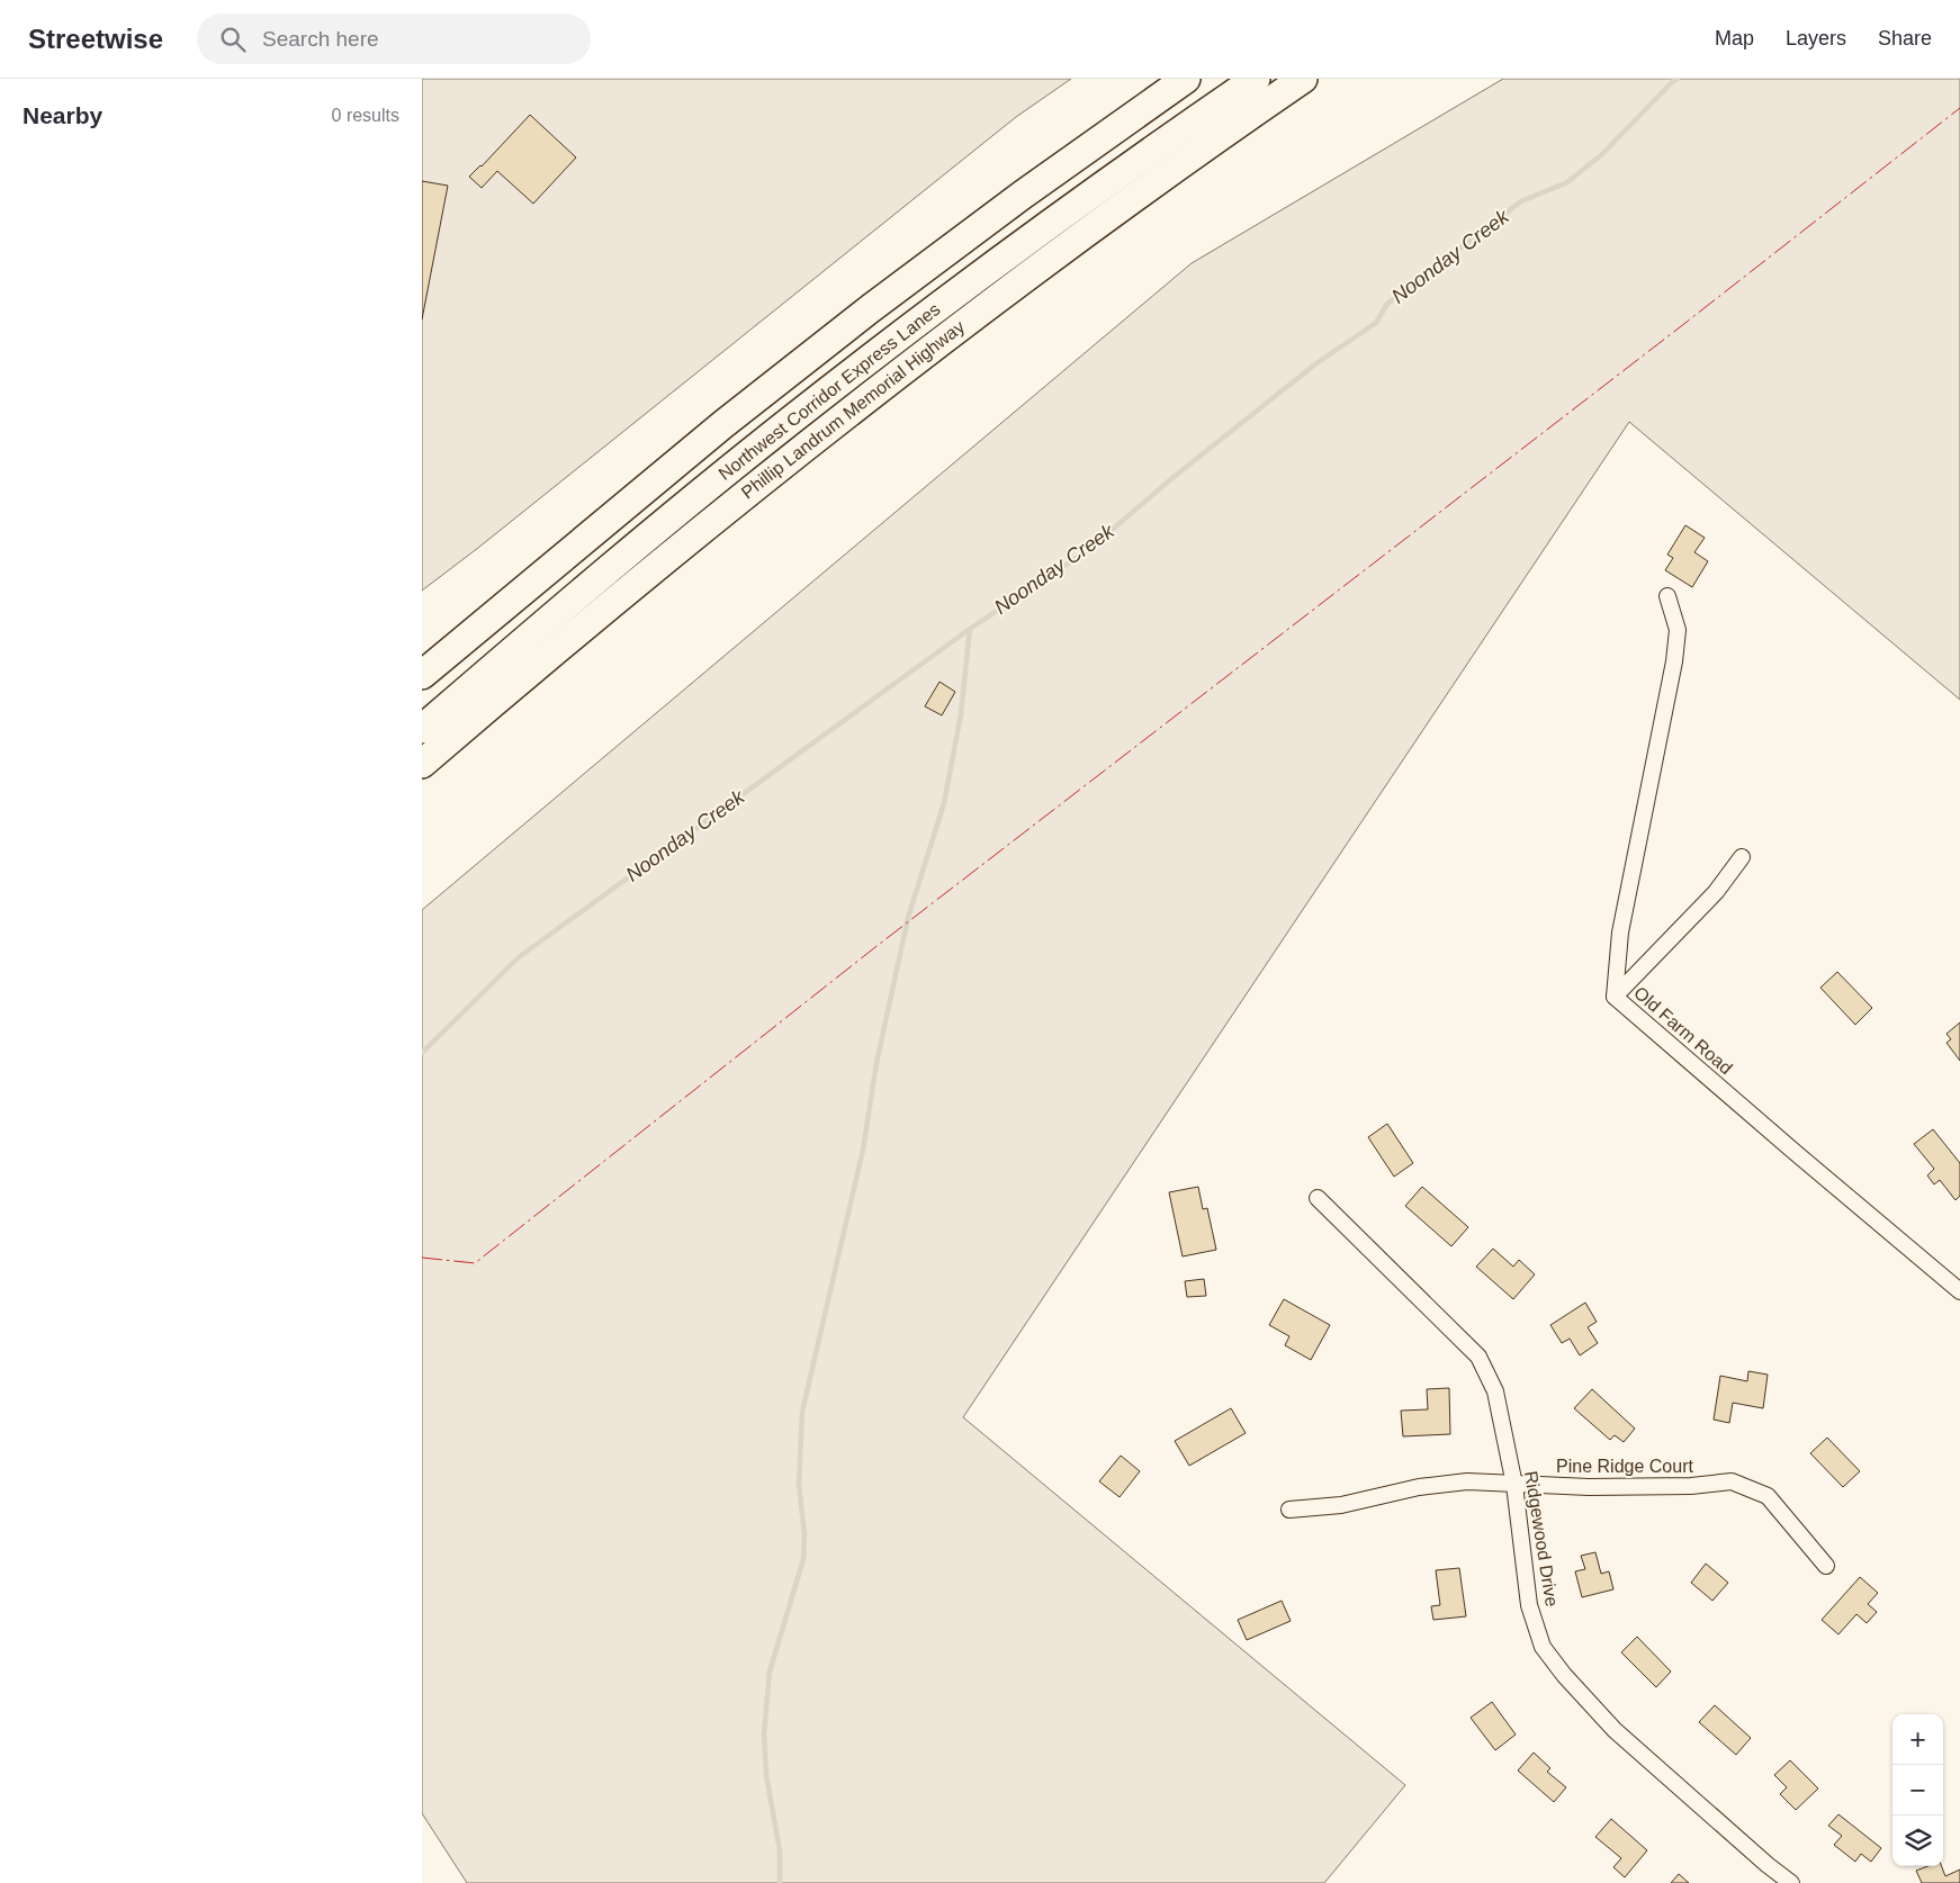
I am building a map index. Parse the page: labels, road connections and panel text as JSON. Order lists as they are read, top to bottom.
{
  "streets": {
    "highway": ["Northwest Corridor Express Lanes", "Phillip Landrum Memorial Highway"],
    "street": ["Old Farm Road", "Pine Ridge Court", "Ridgewood Drive"]
  },
  "crossings": [
    ["Pine Ridge Court", "Ridgewood Drive"]
  ],
  "water": ["Noonday Creek"],
  "page": {
    "header": "Streetwise",
    "search": "Search here",
    "nav": ["Map", "Layers", "Share"],
    "heading": ["Nearby", "0 results"],
    "map_buttons": ["+", "−"]
  }
}
